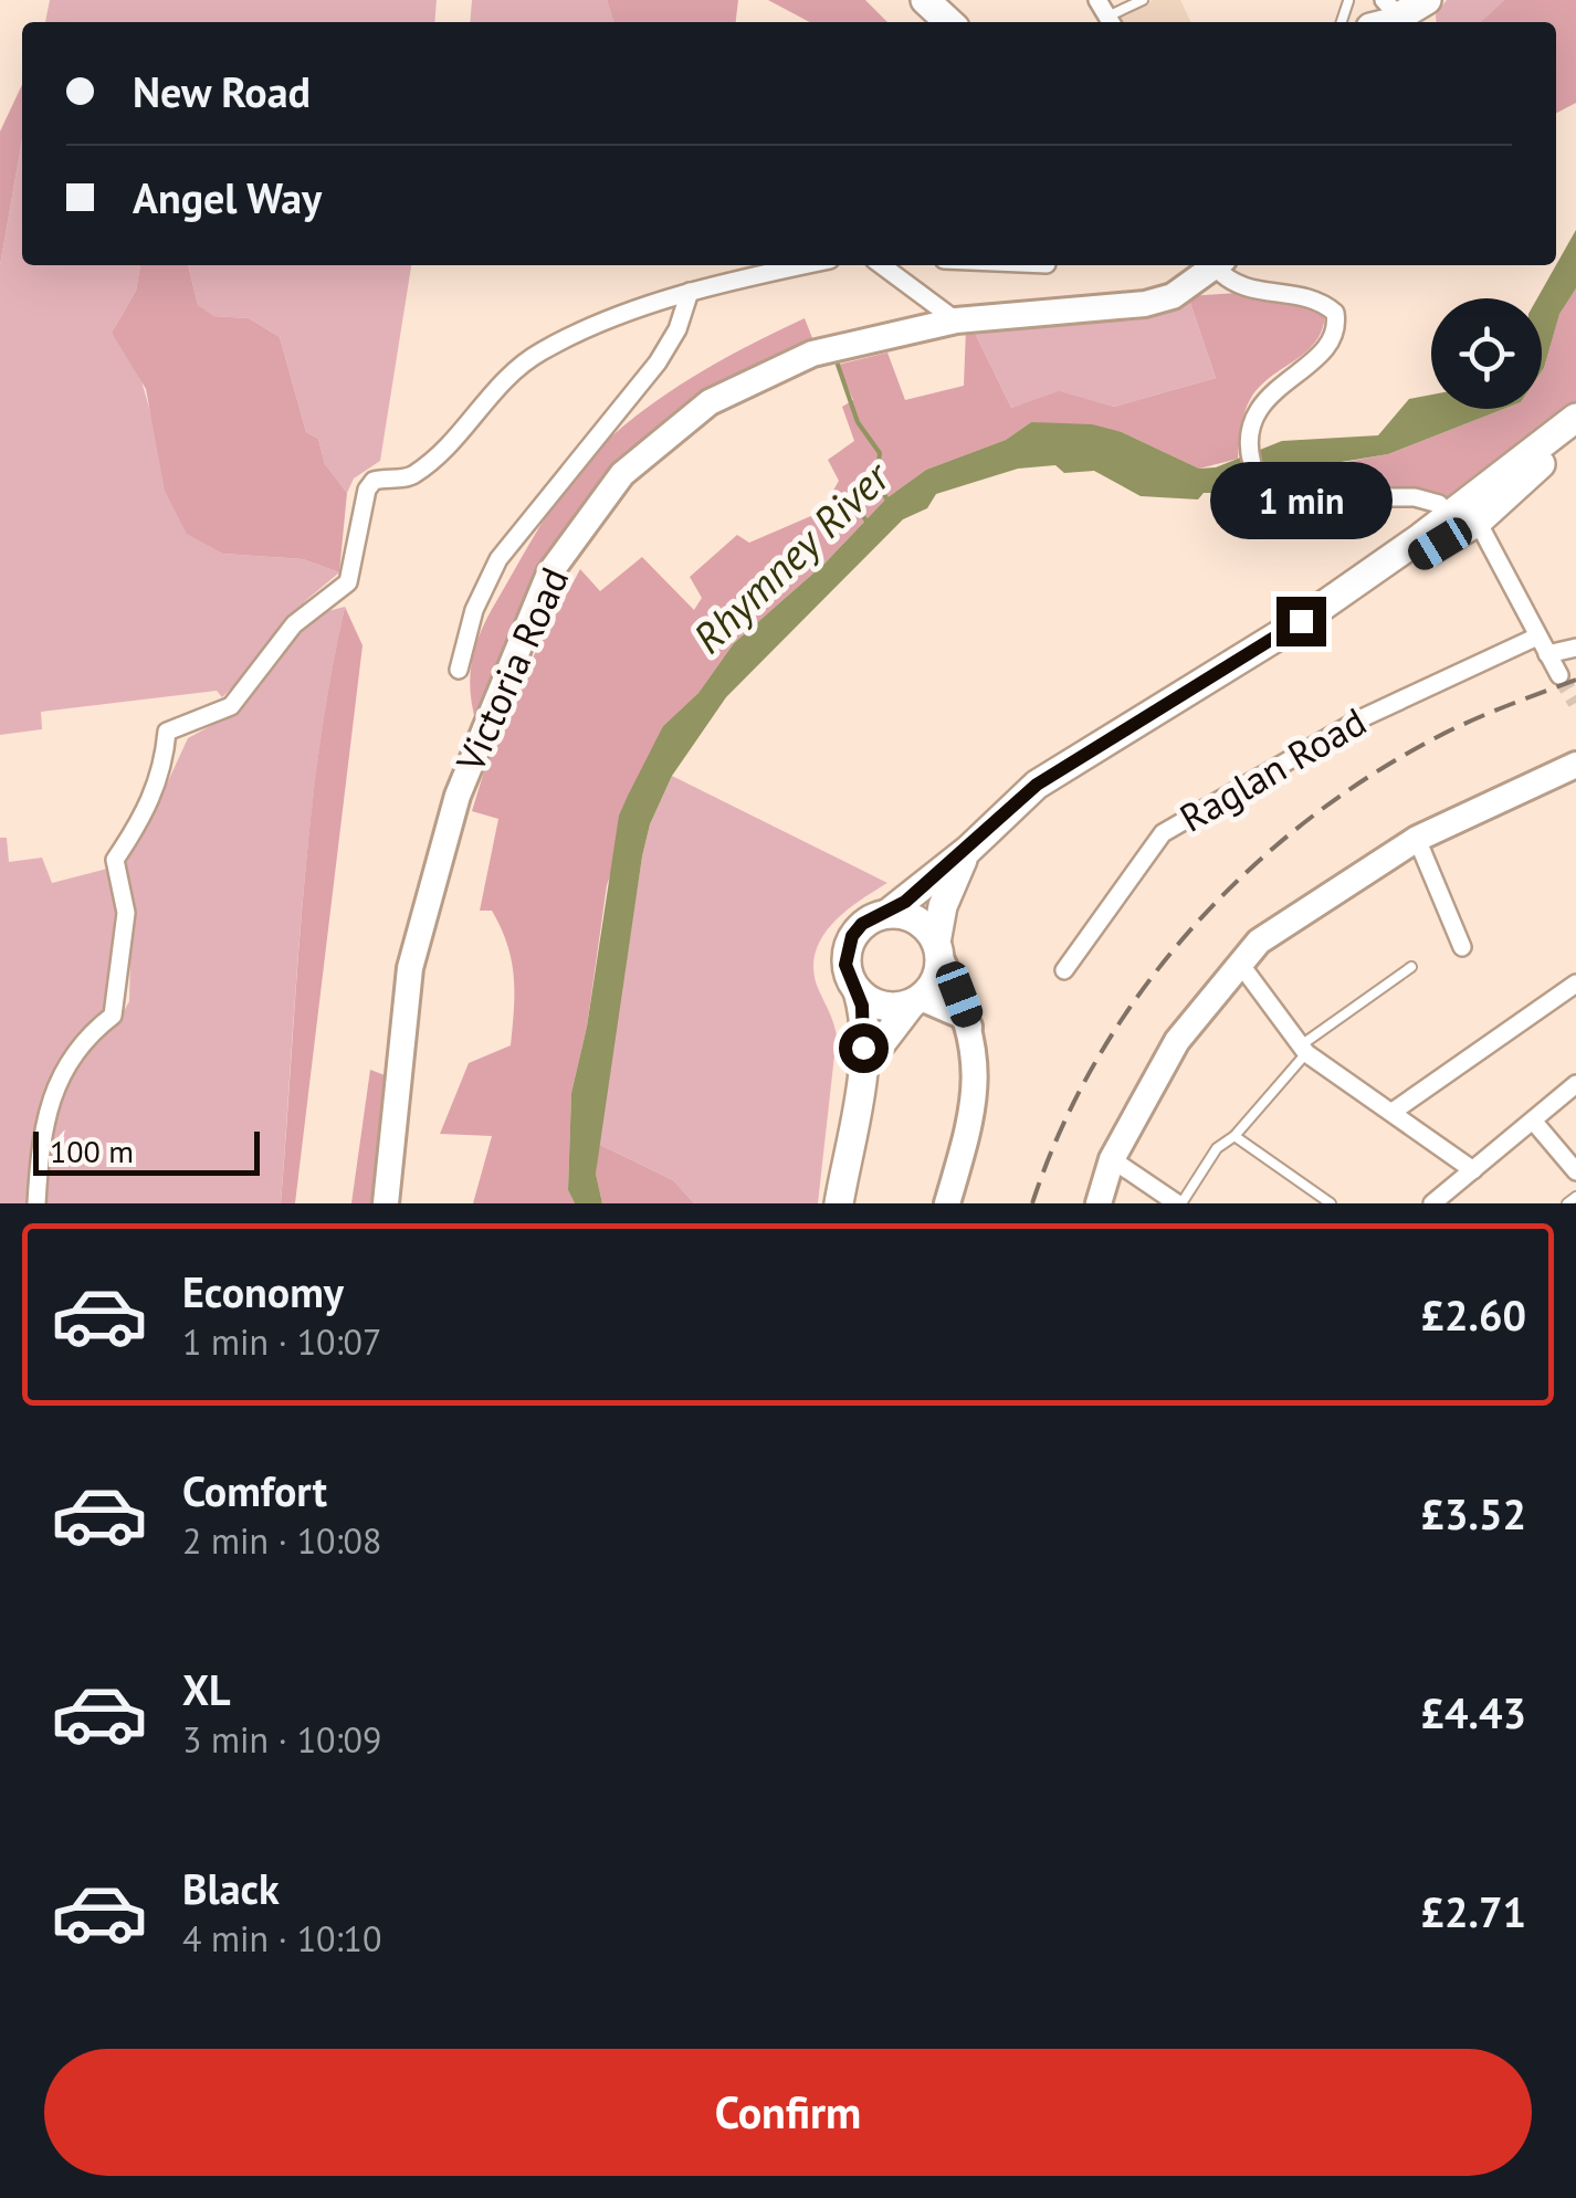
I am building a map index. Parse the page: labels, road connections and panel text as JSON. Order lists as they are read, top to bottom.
{
  "streets": {
    "main road": ["Victoria Road"],
    "street": ["Raglan Road"]
  },
  "water": ["Rhymney River"],
  "scale_bar": "100 m",
  "page": {
    "banner": ["New Road", "Angel Way"],
    "bubble": "1 min",
    "scale": "100 m",
    "list": [
      {
        "name": "Economy",
        "note": "1 min · 10:07",
        "value": "£2.60"
      },
      {
        "name": "Comfort",
        "note": "2 min · 10:08",
        "value": "£3.52"
      },
      {
        "name": "XL",
        "note": "3 min · 10:09",
        "value": "£4.43"
      },
      {
        "name": "Black",
        "note": "4 min · 10:10",
        "value": "£2.71"
      }
    ],
    "buttons": "Confirm"
  }
}
